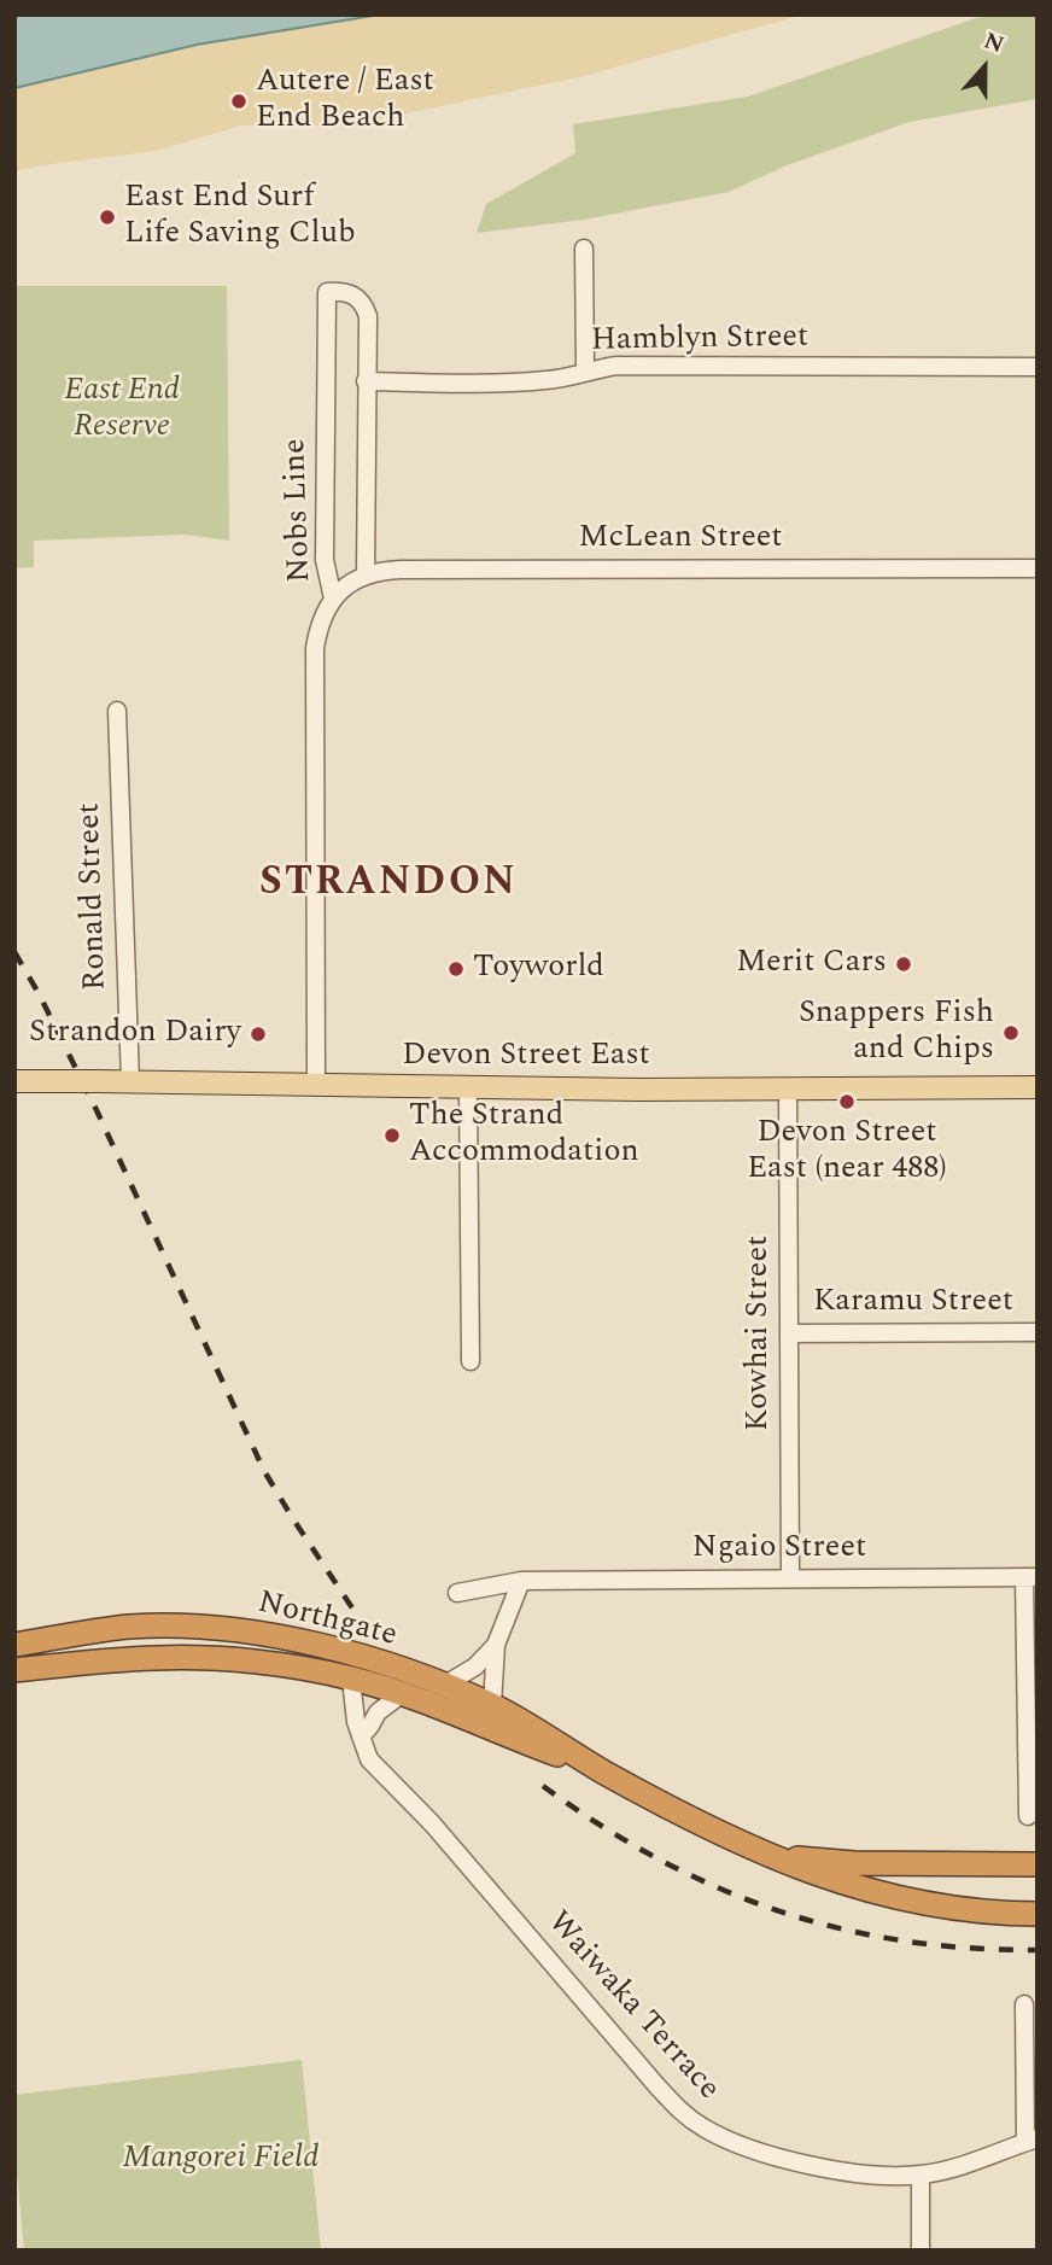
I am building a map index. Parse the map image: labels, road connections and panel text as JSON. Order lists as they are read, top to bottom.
{
  "streets": {
    "highway": ["Northgate"],
    "main road": ["Devon Street East"],
    "street": [
      "Hamblyn Street",
      "Nobs Line",
      "McLean Street",
      "Ronald Street",
      "Karamu Street",
      "Kowhai Street",
      "Ngaio Street",
      "Waiwaka Terrace"
    ]
  },
  "crossings": [
    ["Hamblyn Street", "Nobs Line"],
    ["Nobs Line", "McLean Street"],
    ["Nobs Line", "Devon Street East"],
    ["Ronald Street", "Devon Street East"],
    ["Devon Street East", "Kowhai Street"],
    ["Karamu Street", "Kowhai Street"],
    ["Kowhai Street", "Ngaio Street"],
    ["Northgate", "Waiwaka Terrace"]
  ],
  "districts": ["STRANDON"],
  "parks": ["East End Reserve", "Mangorei Field"],
  "places": [
    "Autere / East End Beach",
    "East End Surf Life Saving Club",
    "Merit Cars",
    "Toyworld",
    "Snappers Fish and Chips",
    "Strandon Dairy",
    "Devon Street East (near 488)",
    "The Strand Accommodation"
  ],
  "north": "top"
}
